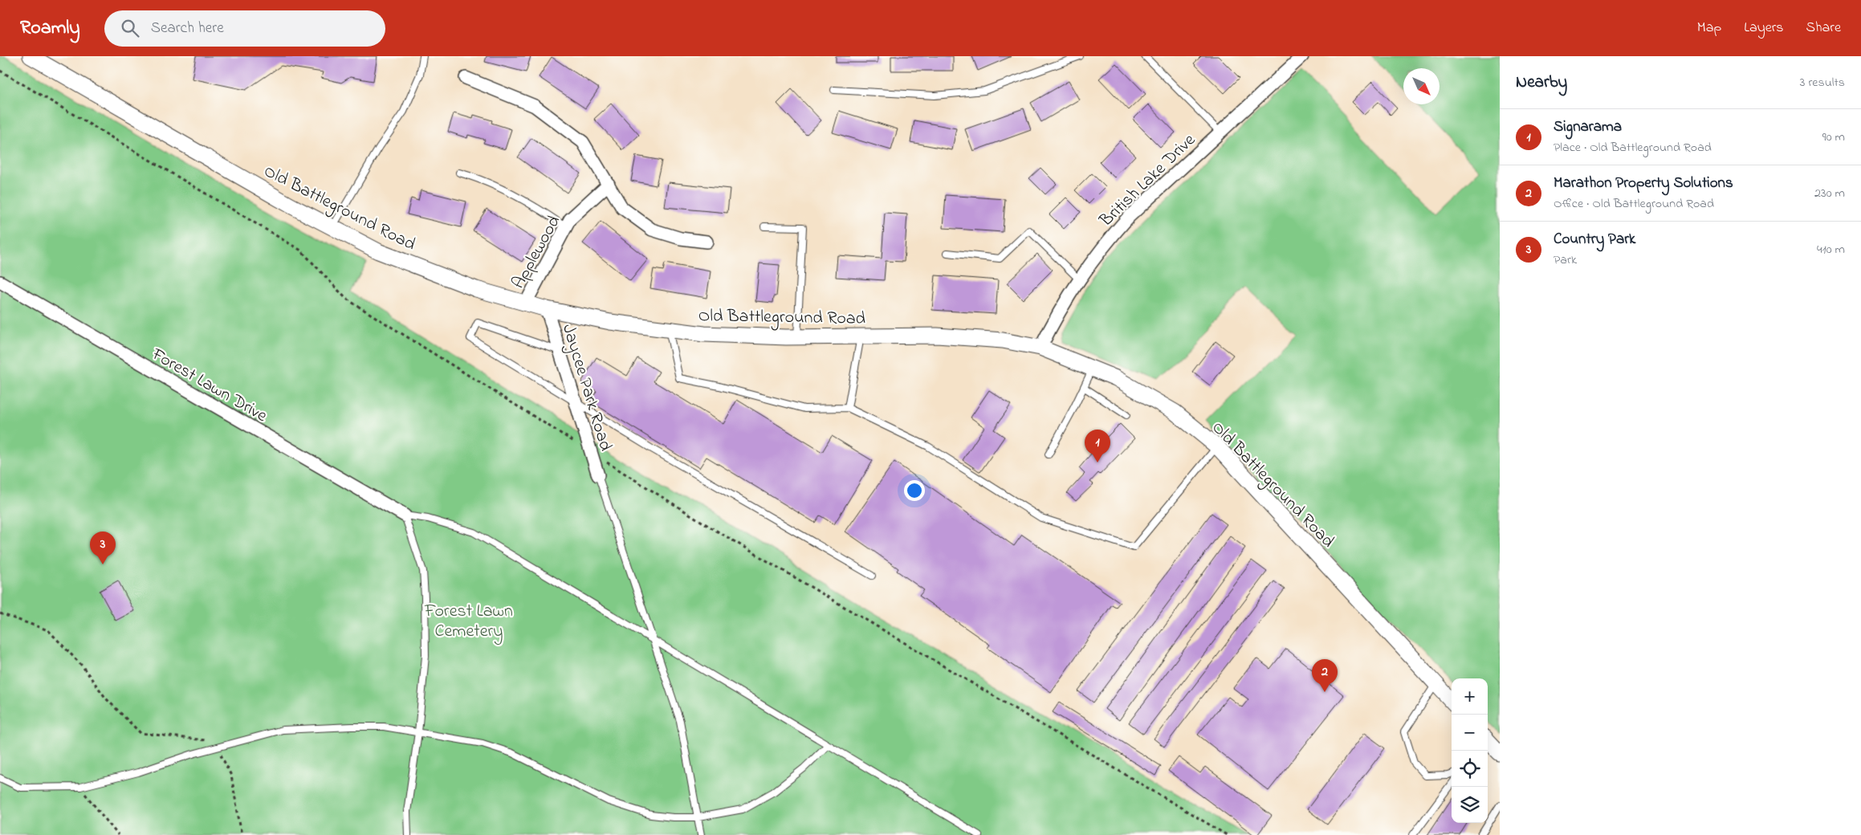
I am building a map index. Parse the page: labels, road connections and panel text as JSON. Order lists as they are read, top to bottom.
{
  "streets": {
    "street": [
      "British Lake Drive",
      "Old Battleground Road",
      "Applewood",
      "Forest Lawn Drive",
      "Jaycee Park Road"
    ]
  },
  "crossings": [
    ["British Lake Drive", "Old Battleground Road"],
    ["Old Battleground Road", "Applewood"],
    ["Old Battleground Road", "Jaycee Park Road"]
  ],
  "parks": ["Forest Lawn Cemetery"],
  "north": "bottom right",
  "page": {
    "header": "Roamly",
    "search": "Search here",
    "nav": ["Map", "Layers", "Share"],
    "heading": ["Nearby", "3 results"],
    "list": [
      {
        "mark": "1",
        "name": "Signarama",
        "note": "Place · Old Battleground Road",
        "value": "90 m"
      },
      {
        "mark": "2",
        "name": "Marathon Property Solutions",
        "note": "Office · Old Battleground Road",
        "value": "230 m"
      },
      {
        "mark": "3",
        "name": "Country Park",
        "note": "Park",
        "value": "410 m"
      }
    ],
    "pins": ["1", "3", "2"],
    "map_buttons": ["+", "−"]
  }
}
